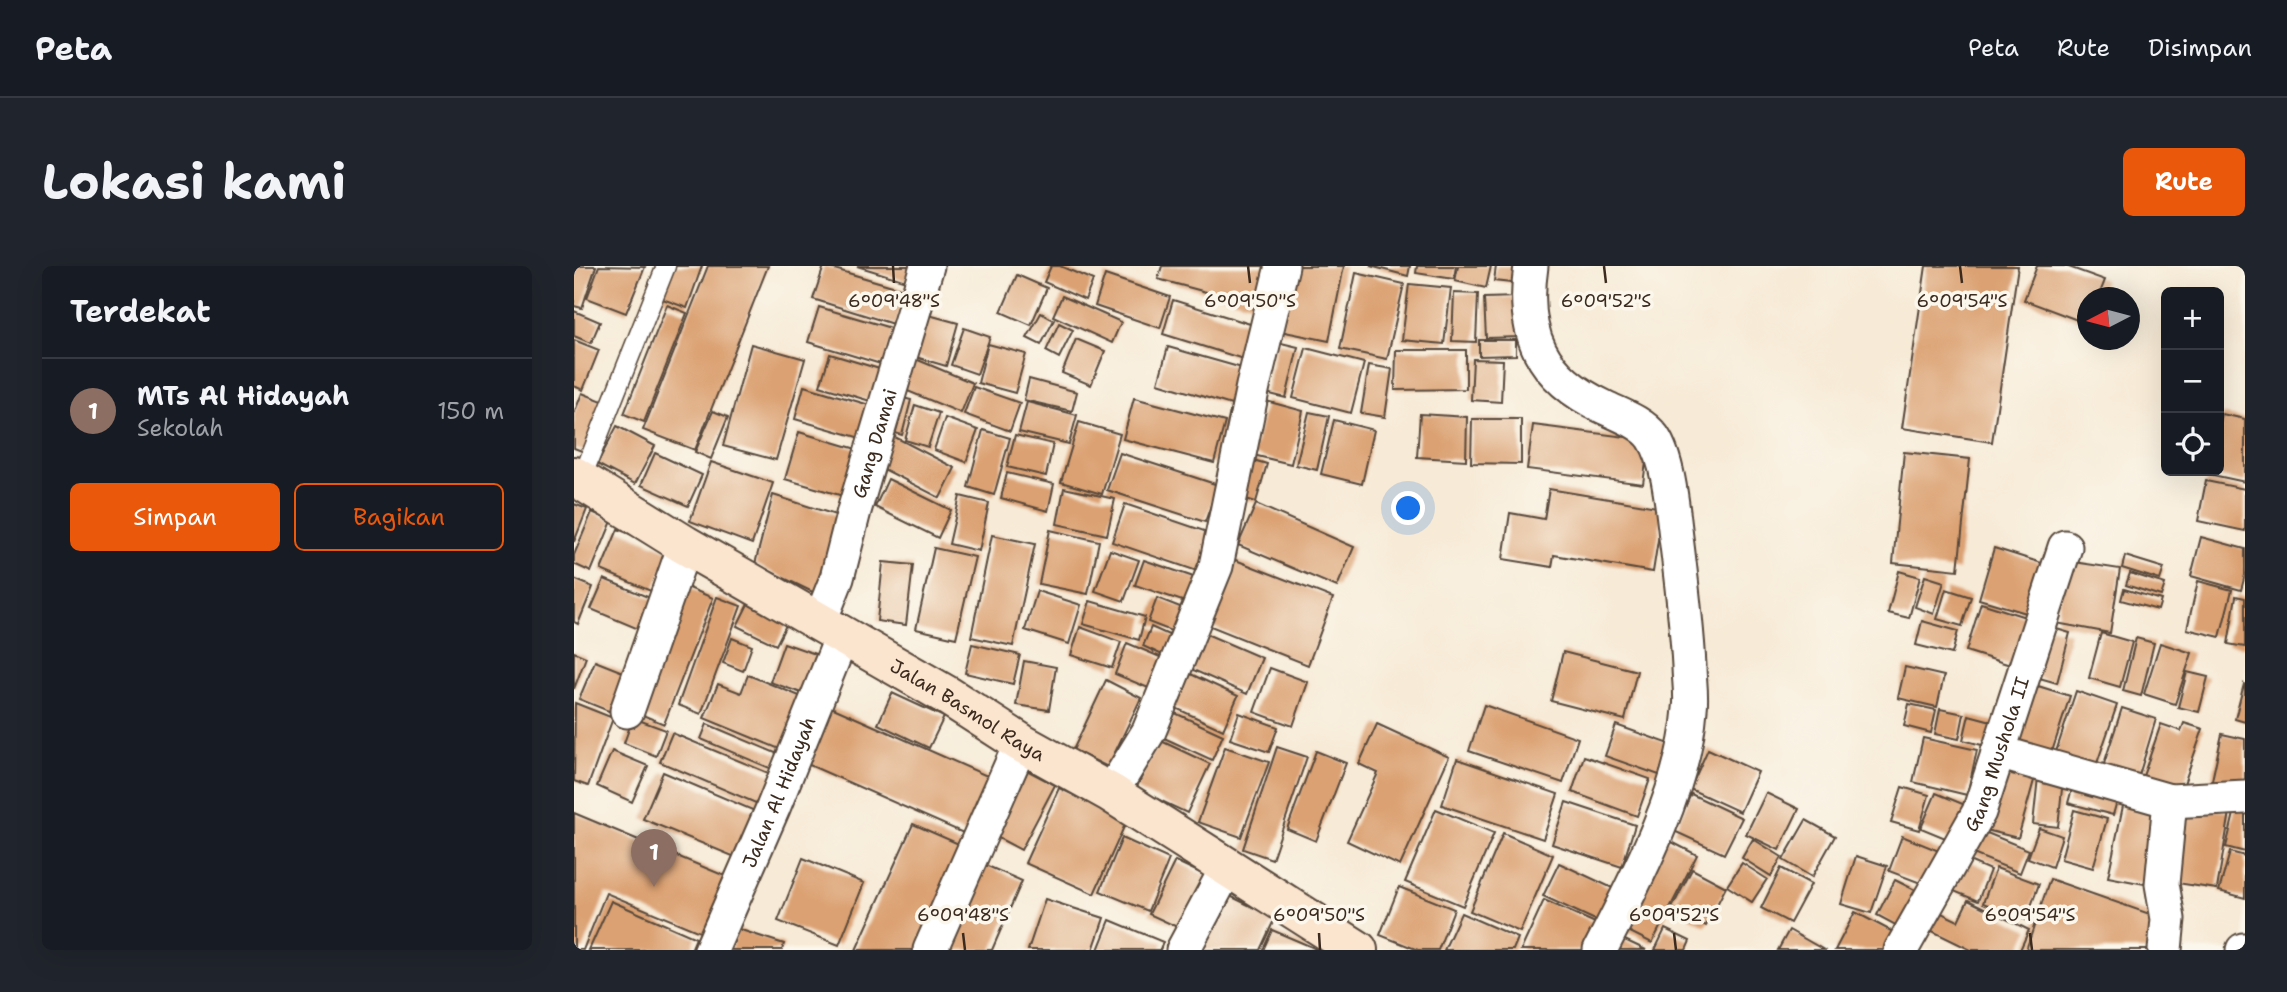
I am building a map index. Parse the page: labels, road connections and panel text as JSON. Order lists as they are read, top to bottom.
{
  "streets": {
    "street": [
      "Gang Damai",
      "Jalan Basmol Raya",
      "Gang Mushola II",
      "Jalan Al Hidayah"
    ]
  },
  "crossings": [
    ["Gang Damai", "Jalan Basmol Raya"],
    ["Gang Damai", "Jalan Al Hidayah"],
    ["Jalan Basmol Raya", "Jalan Al Hidayah"]
  ],
  "north": "left",
  "page": {
    "header": "Peta",
    "nav": ["Peta", "Rute", "Disimpan"],
    "buttons": [
      "Rute",
      ["Simpan", "Bagikan"]
    ],
    "title": "Lokasi kami",
    "heading": "Terdekat",
    "map_buttons": ["+", "−"],
    "list": [
      {
        "mark": "1",
        "name": "MTs Al Hidayah",
        "note": "Sekolah",
        "value": "150 m"
      }
    ],
    "pins": "1"
  },
  "coordinates": [
    "6°09'48\"S",
    "6°09'50\"S",
    "6°09'52\"S",
    "6°09'54\"S"
  ]
}
